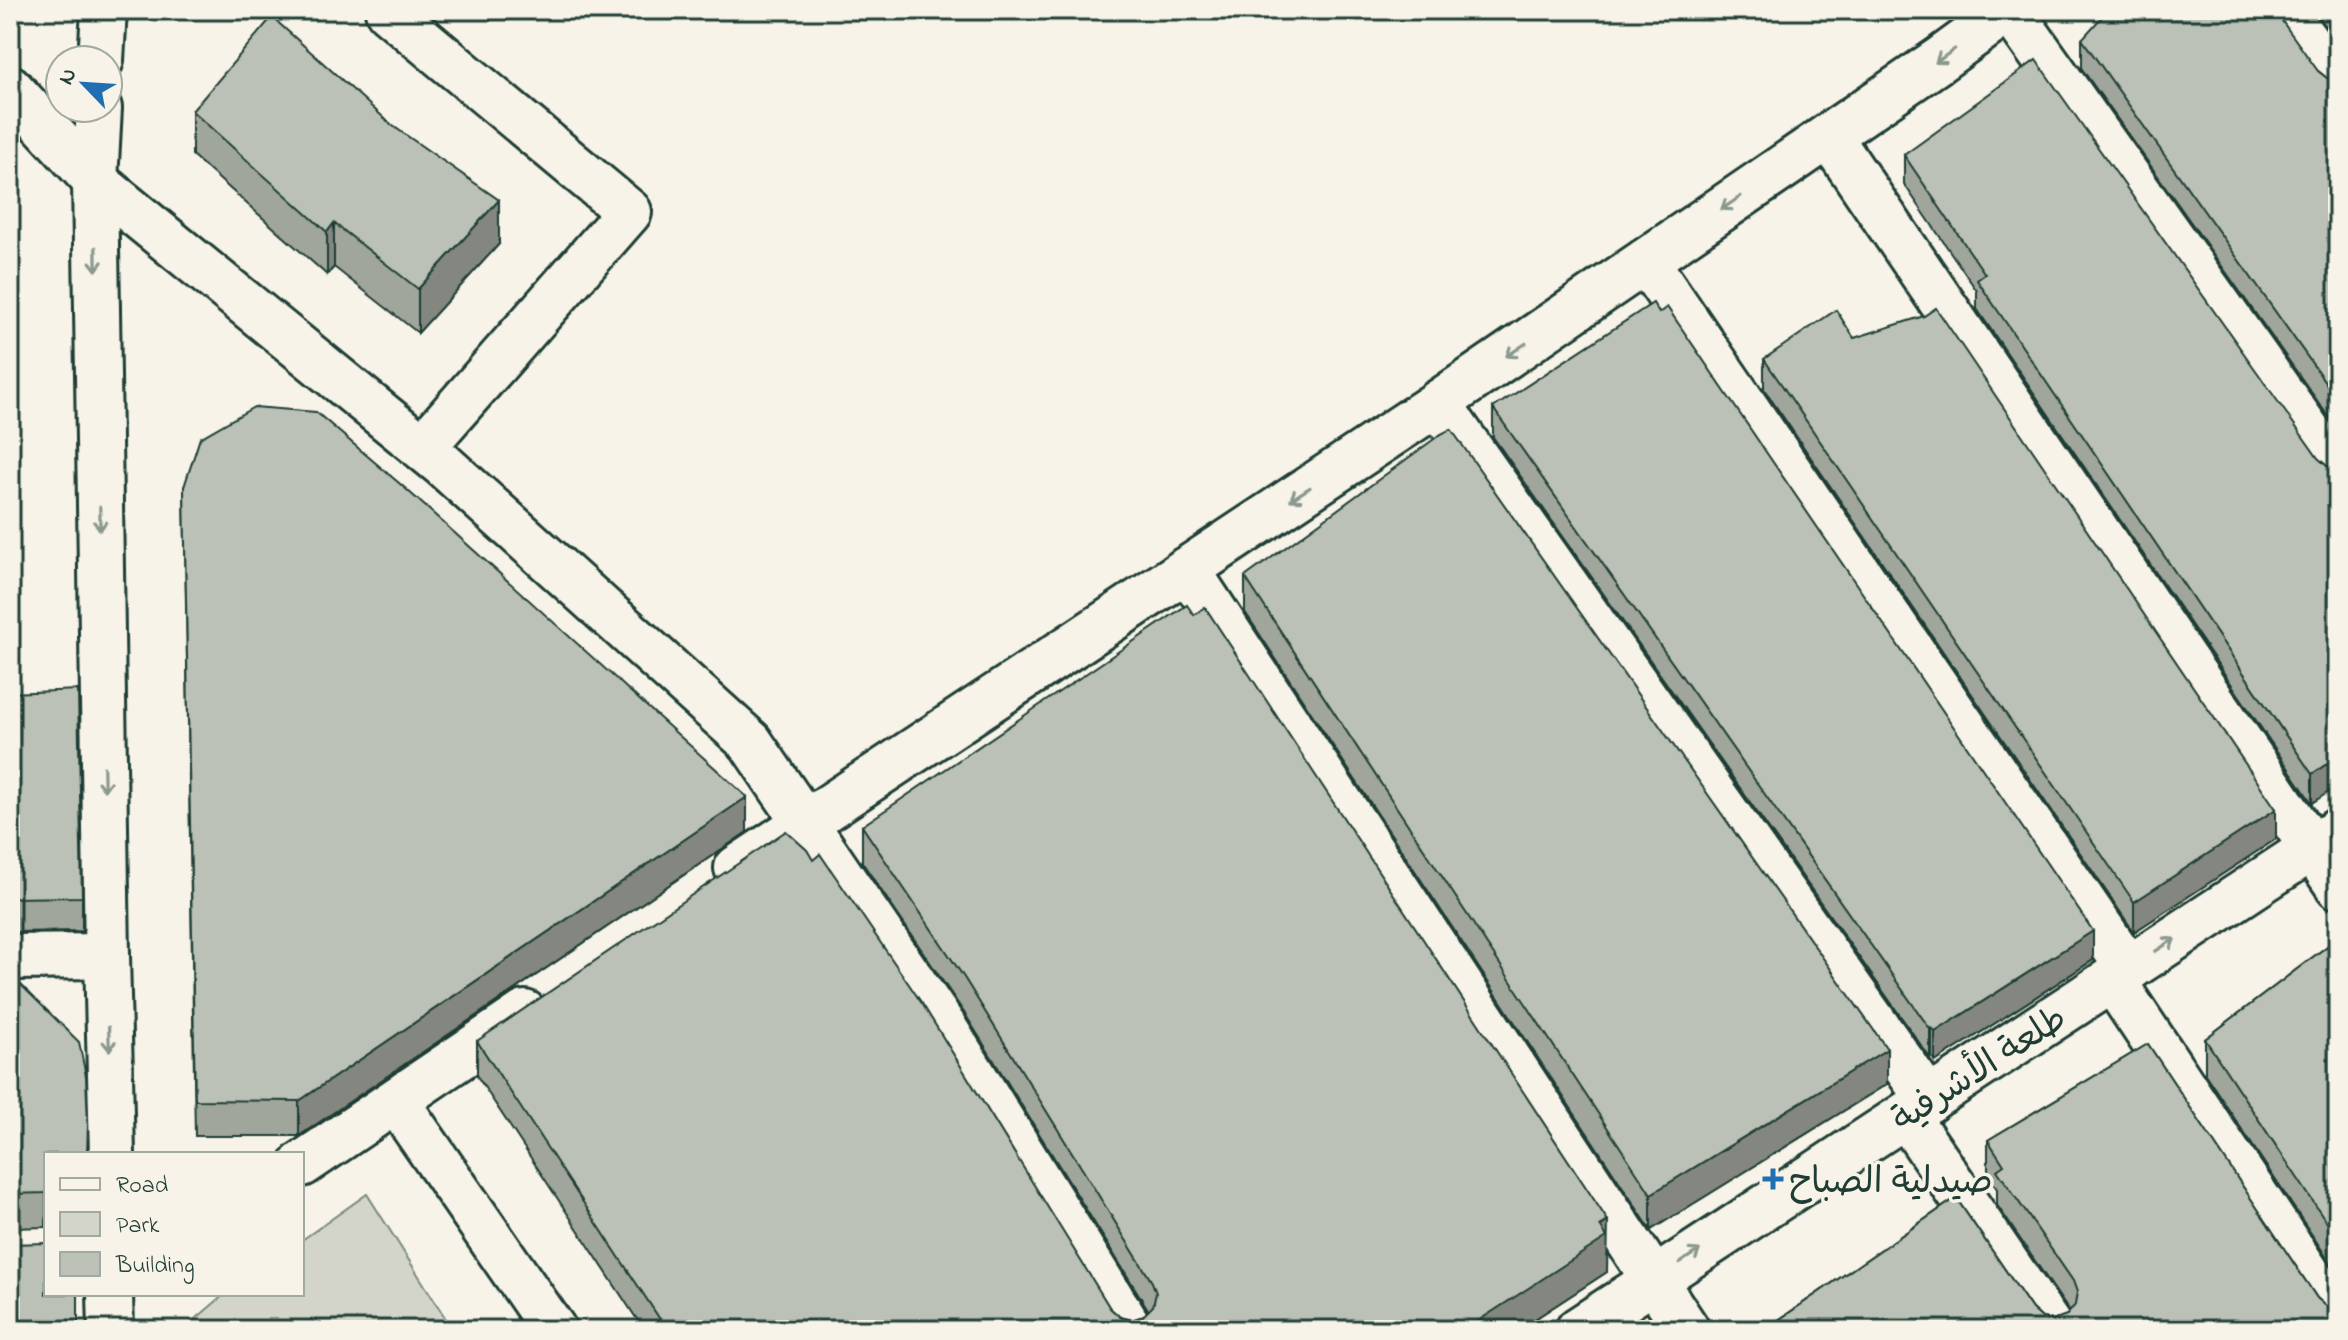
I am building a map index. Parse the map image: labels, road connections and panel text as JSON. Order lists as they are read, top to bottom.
{
  "streets": {
    "street": ["طلعة الأشرفية"]
  },
  "one_way": ["طلعة الأشرفية"],
  "places": {
    "health": ["صيدلية الصباح"]
  },
  "legend": ["Road", "Park", "Building"],
  "north": "top left"
}
